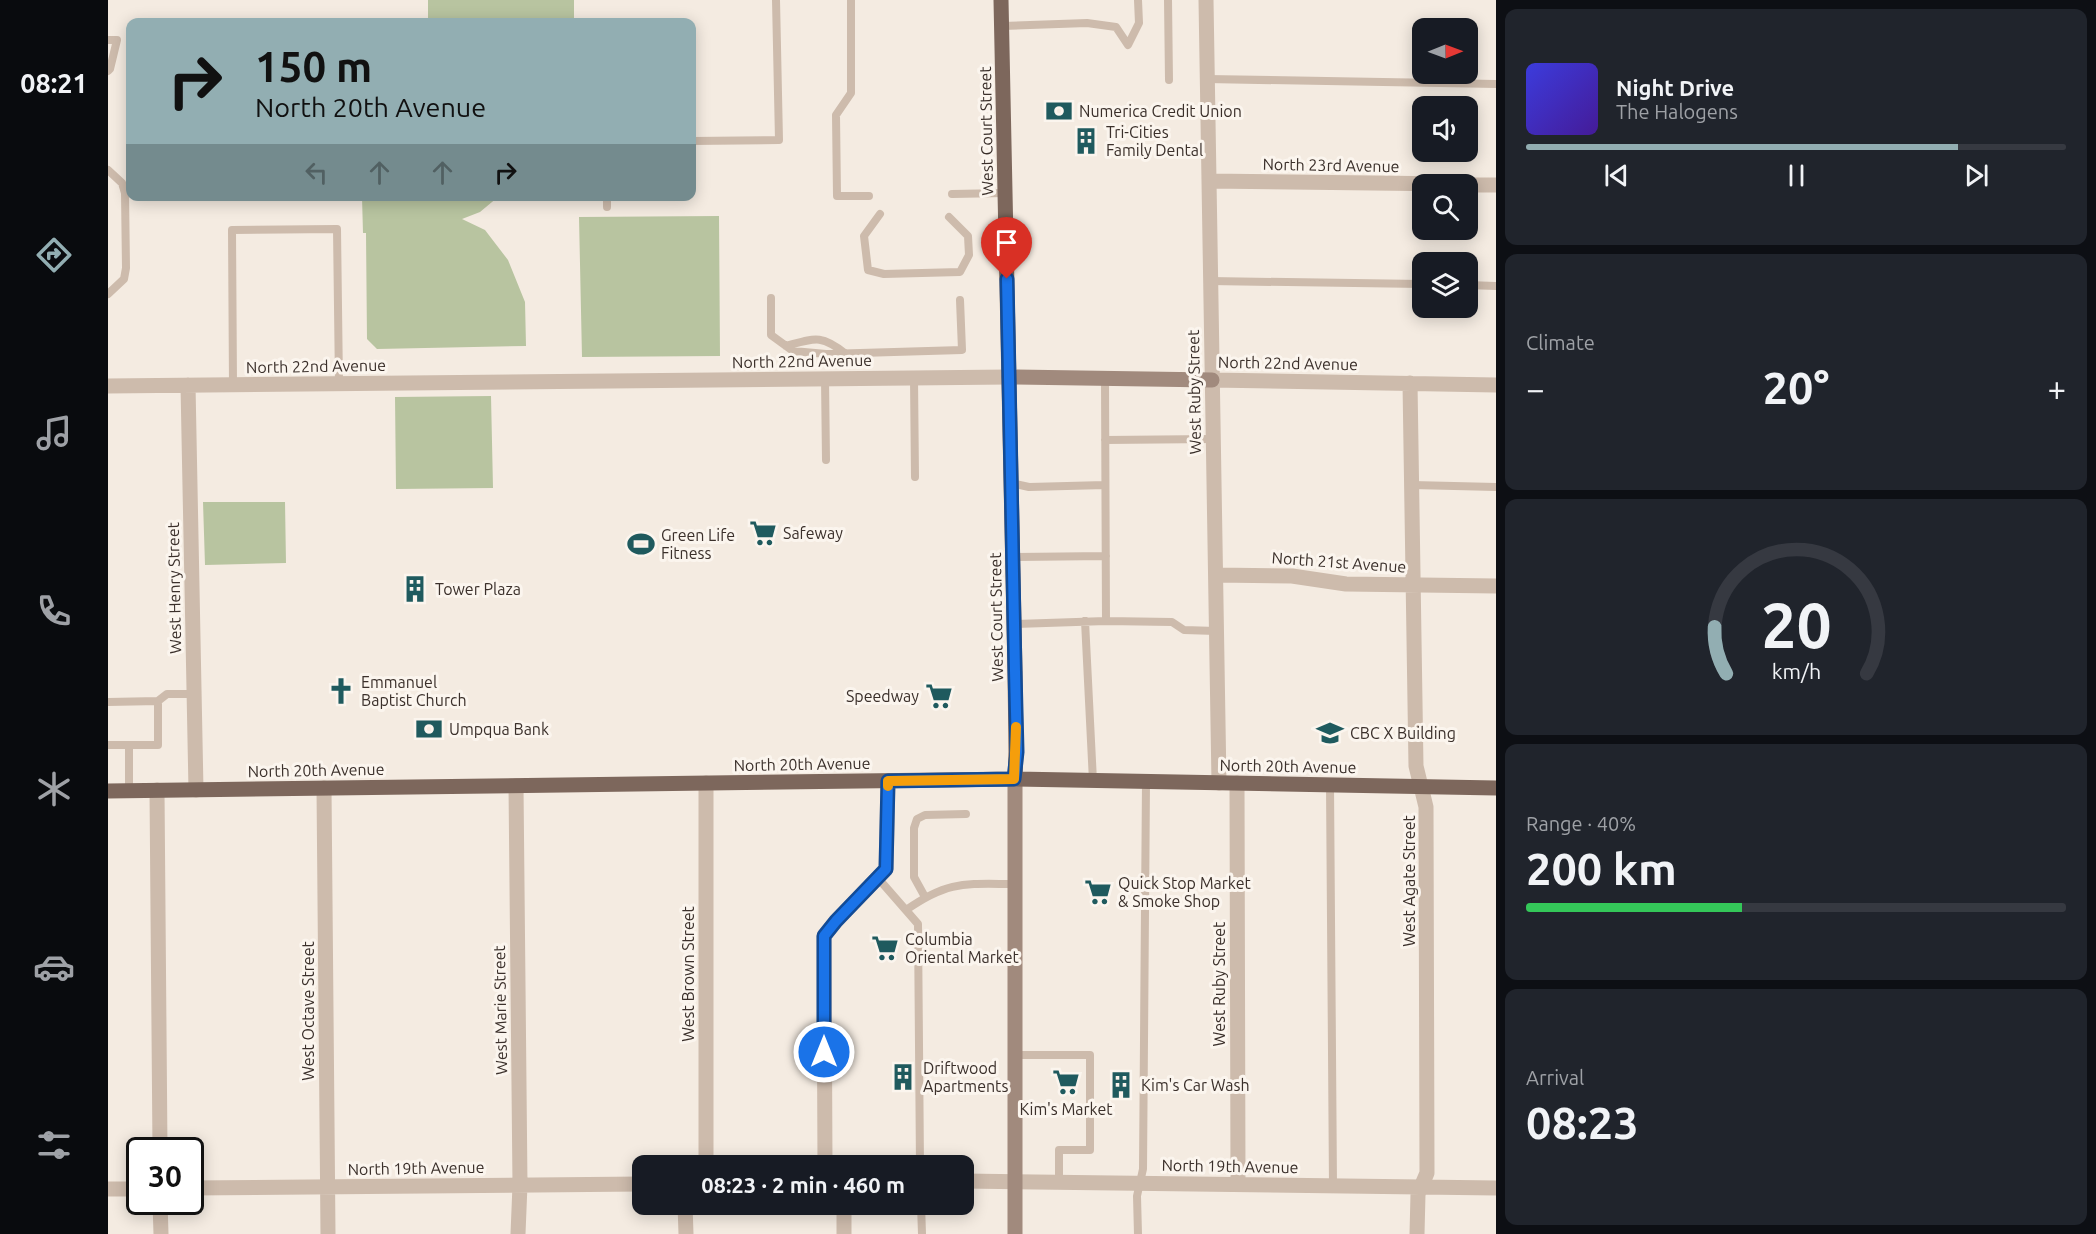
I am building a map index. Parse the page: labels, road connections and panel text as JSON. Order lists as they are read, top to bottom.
{
  "streets": {
    "main road": ["West Court Street", "North 22nd Avenue", "North 20th Avenue"],
    "street": [
      "North 23rd Avenue",
      "West Ruby Street",
      "North 21st Avenue",
      "West Henry Street",
      "West Agate Street",
      "West Brown Street",
      "West Marie Street",
      "West Octave Street",
      "North 19th Avenue"
    ]
  },
  "crossings": [
    ["West Court Street", "North 22nd Avenue"],
    ["West Court Street", "North 20th Avenue"],
    ["West Court Street", "North 19th Avenue"],
    ["North 23rd Avenue", "West Ruby Street"],
    ["North 22nd Avenue", "West Ruby Street"],
    ["North 22nd Avenue", "West Henry Street"],
    ["North 22nd Avenue", "West Agate Street"],
    ["West Ruby Street", "North 21st Avenue"],
    ["West Ruby Street", "North 20th Avenue"],
    ["West Ruby Street", "North 19th Avenue"],
    ["North 21st Avenue", "West Agate Street"],
    ["West Henry Street", "North 20th Avenue"],
    ["North 20th Avenue", "West Agate Street"],
    ["North 20th Avenue", "West Brown Street"],
    ["North 20th Avenue", "West Marie Street"],
    ["North 20th Avenue", "West Octave Street"],
    ["West Agate Street", "North 19th Avenue"],
    ["West Marie Street", "North 19th Avenue"],
    ["West Octave Street", "North 19th Avenue"]
  ],
  "places": {
    "bank": ["Numerica Credit Union", "Umpqua Bank"],
    "building": [
      "Tri-Cities Family Dental",
      "Tower Plaza",
      "Driftwood Apartments",
      "Kim's Car Wash"
    ],
    "supermarket": [
      "Safeway",
      "Speedway",
      "Quick Stop Market & Smoke Shop",
      "Columbia Oriental Market",
      "Kim's Market"
    ],
    "sports": ["Green Life Fitness"],
    "church": ["Emmanuel Baptist Church"],
    "school or university": ["CBC X Building"]
  },
  "north": "right",
  "page": {
    "tabs": "08:21",
    "turn": ["150 m", "North 20th Avenue"],
    "song": ["Night Drive", "The Halogens"],
    "tile": [
      "Climate",
      ["Range · 40%", "200 km"],
      ["Arrival", "08:23"]
    ],
    "heat": ["−", "20°", "+"],
    "limit": "30",
    "trip": "08:23 · 2 min · 460 m",
    "gauge": ["20", "km/h"]
  }
}
